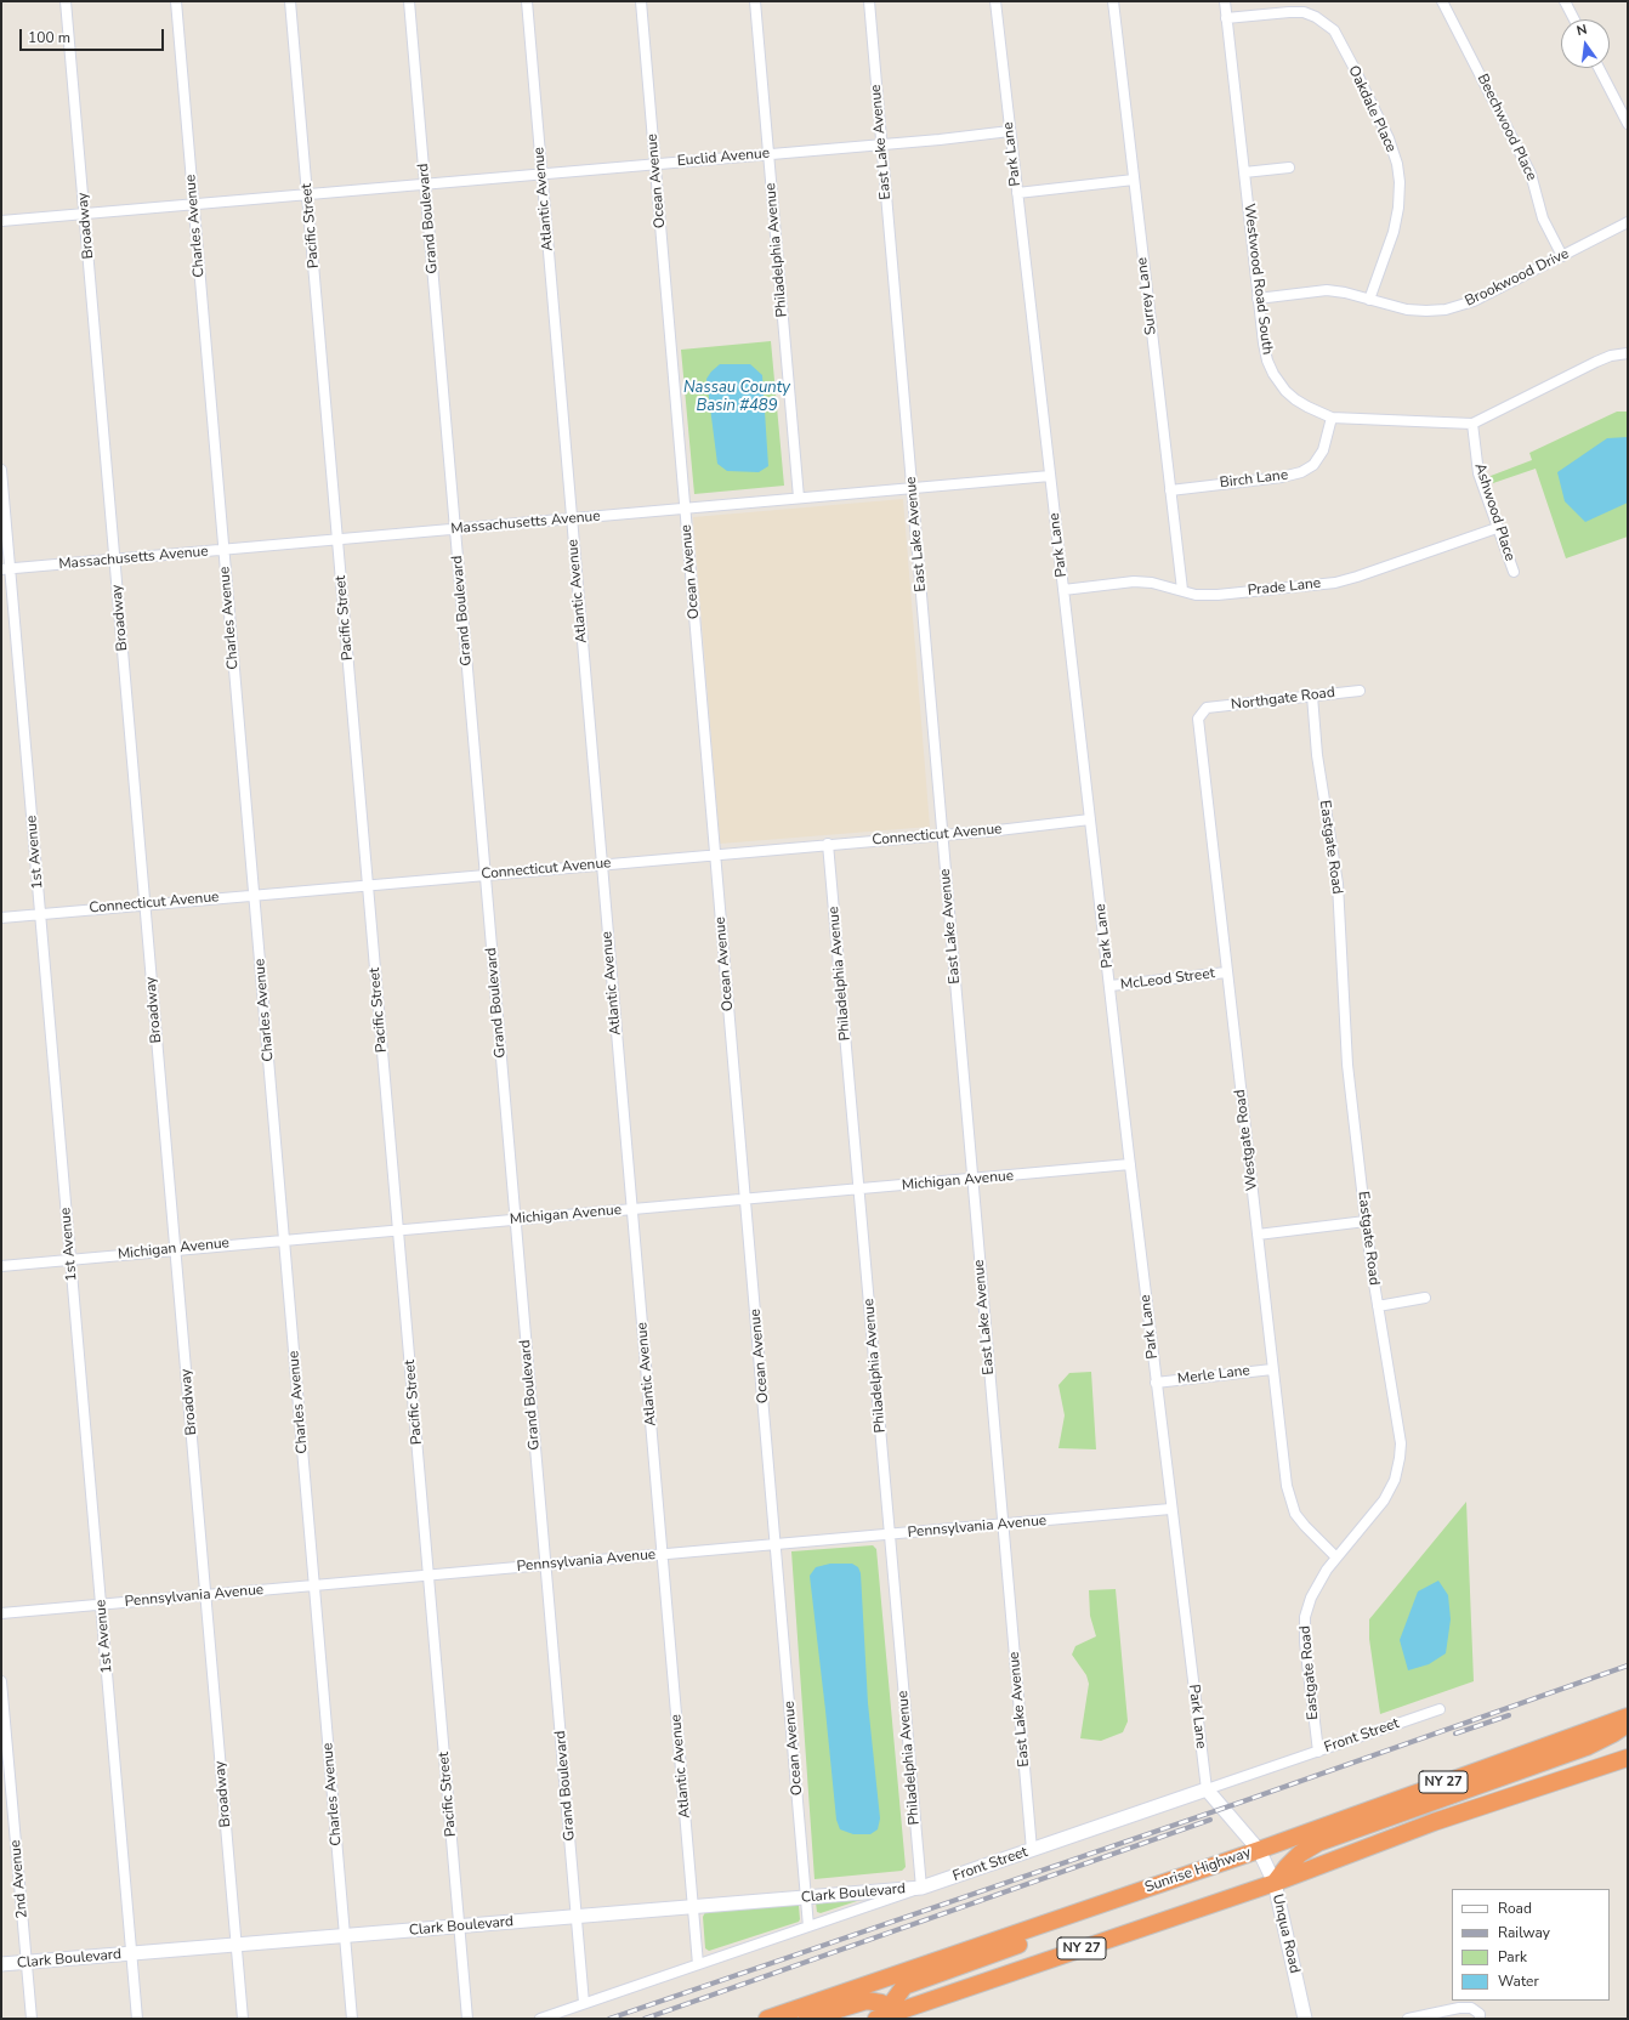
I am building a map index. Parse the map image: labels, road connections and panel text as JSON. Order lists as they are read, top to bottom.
{
  "streets": {
    "highway": ["NY 27", "Sunrise Highway"],
    "street": [
      "Oakdale Place",
      "Beechwood Place",
      "East Lake Avenue",
      "Park Lane",
      "Euclid Avenue",
      "Ocean Avenue",
      "Atlantic Avenue",
      "Grand Boulevard",
      "Broadway",
      "Charles Avenue",
      "Pacific Street",
      "Philadelphia Avenue",
      "Brookwood Drive",
      "Westwood Road South",
      "Surrey Lane",
      "Birch Lane",
      "Ashwood Place",
      "Massachusetts Avenue",
      "Prade Lane",
      "Northgate Road",
      "Connecticut Avenue",
      "Eastgate Road",
      "1st Avenue",
      "McLeod Street",
      "Westgate Road",
      "Michigan Avenue",
      "Merle Lane",
      "Pennsylvania Avenue",
      "Front Street",
      "2nd Avenue",
      "Clark Boulevard",
      "Unqua Road"
    ]
  },
  "crossings": [
    ["Oakdale Place", "Brookwood Drive"],
    ["Oakdale Place", "Westwood Road South"],
    ["Beechwood Place", "Brookwood Drive"],
    ["East Lake Avenue", "Euclid Avenue"],
    ["East Lake Avenue", "Massachusetts Avenue"],
    ["East Lake Avenue", "Connecticut Avenue"],
    ["East Lake Avenue", "Michigan Avenue"],
    ["East Lake Avenue", "Pennsylvania Avenue"],
    ["East Lake Avenue", "Front Street"],
    ["Park Lane", "Euclid Avenue"],
    ["Park Lane", "Massachusetts Avenue"],
    ["Park Lane", "Prade Lane"],
    ["Park Lane", "Connecticut Avenue"],
    ["Park Lane", "McLeod Street"],
    ["Park Lane", "Michigan Avenue"],
    ["Park Lane", "Merle Lane"],
    ["Park Lane", "Pennsylvania Avenue"],
    ["Park Lane", "Front Street"],
    ["Euclid Avenue", "Ocean Avenue"],
    ["Euclid Avenue", "Atlantic Avenue"],
    ["Euclid Avenue", "Grand Boulevard"],
    ["Euclid Avenue", "Broadway"],
    ["Euclid Avenue", "Charles Avenue"],
    ["Euclid Avenue", "Pacific Street"],
    ["Euclid Avenue", "Philadelphia Avenue"],
    ["Ocean Avenue", "Massachusetts Avenue"],
    ["Ocean Avenue", "Connecticut Avenue"],
    ["Ocean Avenue", "Michigan Avenue"],
    ["Ocean Avenue", "Pennsylvania Avenue"],
    ["Ocean Avenue", "Front Street"],
    ["Ocean Avenue", "Clark Boulevard"],
    ["Atlantic Avenue", "Massachusetts Avenue"],
    ["Atlantic Avenue", "Connecticut Avenue"],
    ["Atlantic Avenue", "Michigan Avenue"],
    ["Atlantic Avenue", "Pennsylvania Avenue"],
    ["Atlantic Avenue", "Front Street"],
    ["Atlantic Avenue", "Clark Boulevard"],
    ["Grand Boulevard", "Massachusetts Avenue"],
    ["Grand Boulevard", "Connecticut Avenue"],
    ["Grand Boulevard", "Michigan Avenue"],
    ["Grand Boulevard", "Pennsylvania Avenue"],
    ["Grand Boulevard", "Front Street"],
    ["Grand Boulevard", "Clark Boulevard"],
    ["Broadway", "Massachusetts Avenue"],
    ["Broadway", "Connecticut Avenue"],
    ["Broadway", "Michigan Avenue"],
    ["Broadway", "Pennsylvania Avenue"],
    ["Broadway", "Clark Boulevard"],
    ["Charles Avenue", "Massachusetts Avenue"],
    ["Charles Avenue", "Connecticut Avenue"],
    ["Charles Avenue", "Michigan Avenue"],
    ["Charles Avenue", "Pennsylvania Avenue"],
    ["Charles Avenue", "Clark Boulevard"],
    ["Pacific Street", "Massachusetts Avenue"],
    ["Pacific Street", "Connecticut Avenue"],
    ["Pacific Street", "Michigan Avenue"],
    ["Pacific Street", "Pennsylvania Avenue"],
    ["Pacific Street", "Clark Boulevard"],
    ["Philadelphia Avenue", "Massachusetts Avenue"],
    ["Philadelphia Avenue", "Connecticut Avenue"],
    ["Philadelphia Avenue", "Michigan Avenue"],
    ["Philadelphia Avenue", "Pennsylvania Avenue"],
    ["Philadelphia Avenue", "Front Street"],
    ["Philadelphia Avenue", "Clark Boulevard"],
    ["Brookwood Drive", "Westwood Road South"],
    ["Westwood Road South", "Birch Lane"],
    ["Westwood Road South", "Ashwood Place"],
    ["Surrey Lane", "Birch Lane"],
    ["Surrey Lane", "Prade Lane"],
    ["Ashwood Place", "Prade Lane"],
    ["Massachusetts Avenue", "1st Avenue"],
    ["Northgate Road", "Eastgate Road"],
    ["Northgate Road", "Westgate Road"],
    ["Connecticut Avenue", "1st Avenue"],
    ["Eastgate Road", "Westgate Road"],
    ["Eastgate Road", "Front Street"],
    ["1st Avenue", "Michigan Avenue"],
    ["1st Avenue", "Pennsylvania Avenue"],
    ["1st Avenue", "Clark Boulevard"],
    ["McLeod Street", "Westgate Road"],
    ["Westgate Road", "Merle Lane"],
    ["Front Street", "Clark Boulevard"],
    ["NY 27", "Unqua Road"],
    ["Sunrise Highway", "Unqua Road"],
    ["2nd Avenue", "Clark Boulevard"]
  ],
  "water": ["Nassau County Basin #489"],
  "legend": [
    "Road",
    "Railway",
    "Park",
    "Water"
  ],
  "scale_bar": "100 m",
  "north": "top"
}
